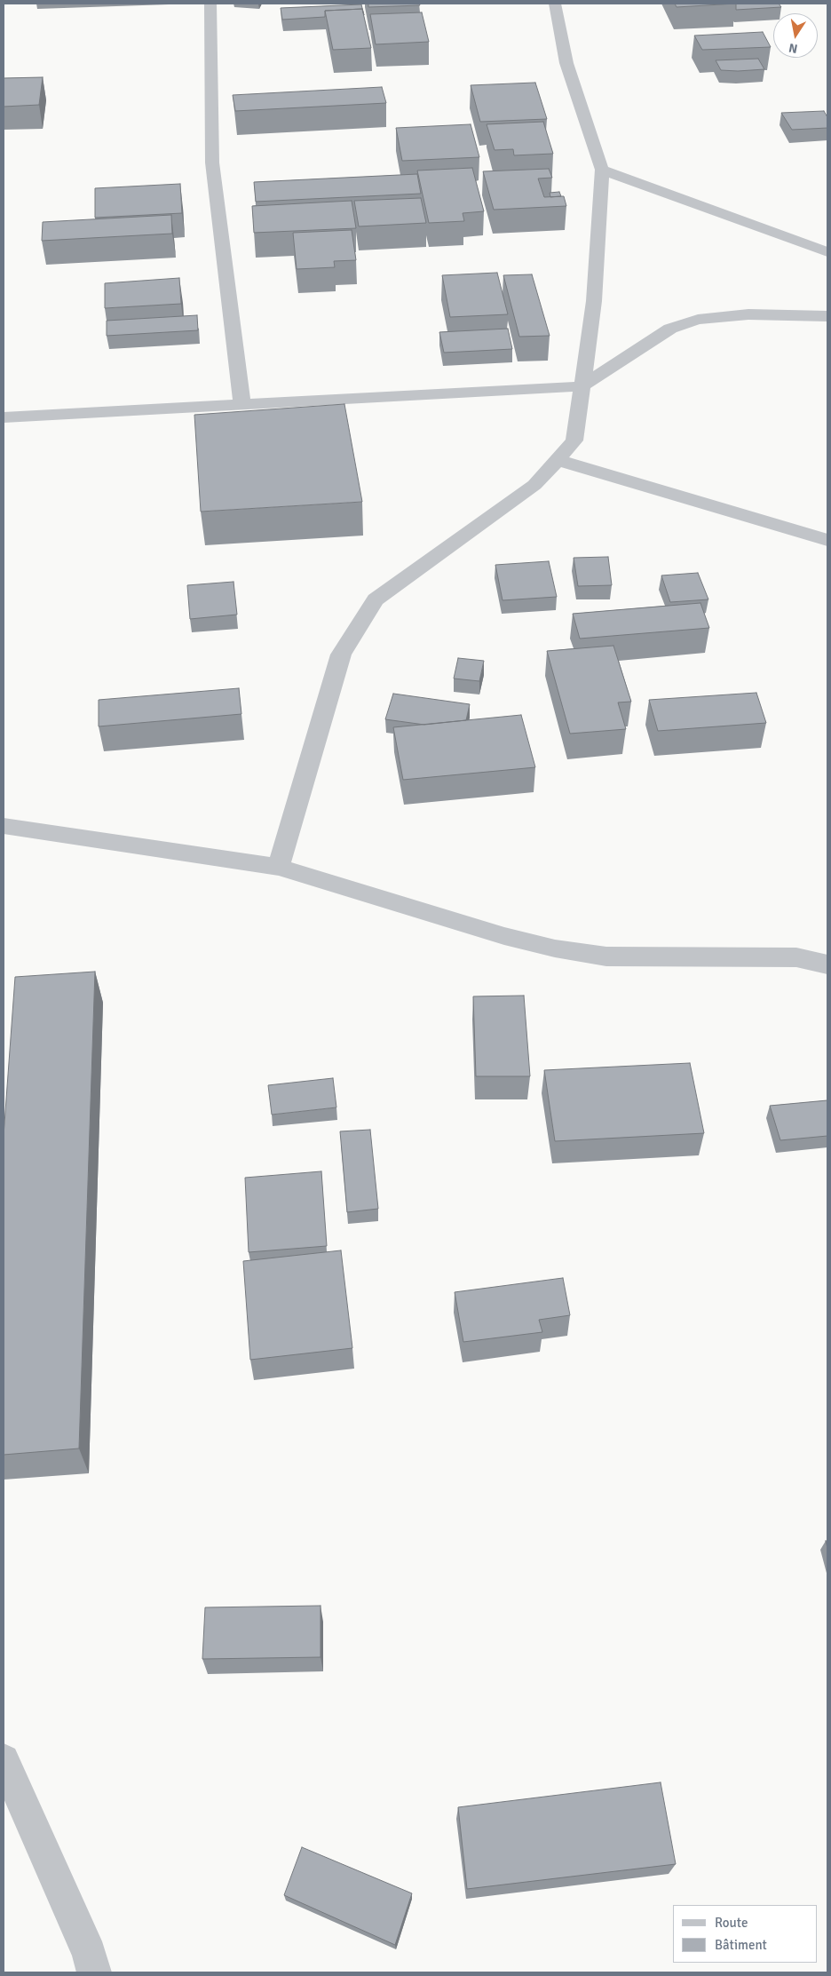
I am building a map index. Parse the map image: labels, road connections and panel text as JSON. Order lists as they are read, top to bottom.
{
  "legend": ["Route", "Bâtiment"],
  "north": "bottom"
}
